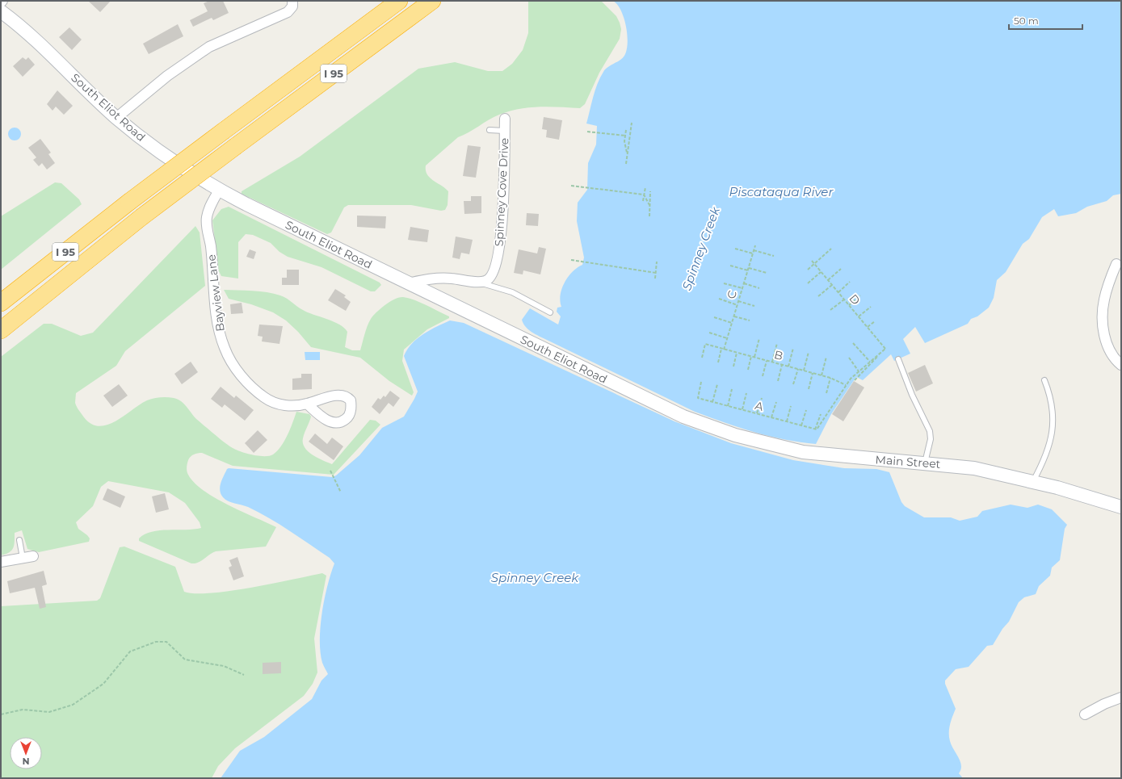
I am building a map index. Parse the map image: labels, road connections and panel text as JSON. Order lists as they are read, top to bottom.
{
  "streets": {
    "highway": ["I 95"],
    "main road": ["South Eliot Road", "Main Street"],
    "street": ["Spinney Cove Drive", "Bayview Lane"],
    "path": [
      "C",
      "D",
      "B",
      "A"
    ]
  },
  "crossings": [
    ["South Eliot Road", "Bayview Lane"],
    ["South Eliot Road", "Main Street"],
    ["C", "B"]
  ],
  "water": ["Piscataqua River", "Spinney Creek"],
  "scale_bar": "50 m",
  "north": "bottom"
}
